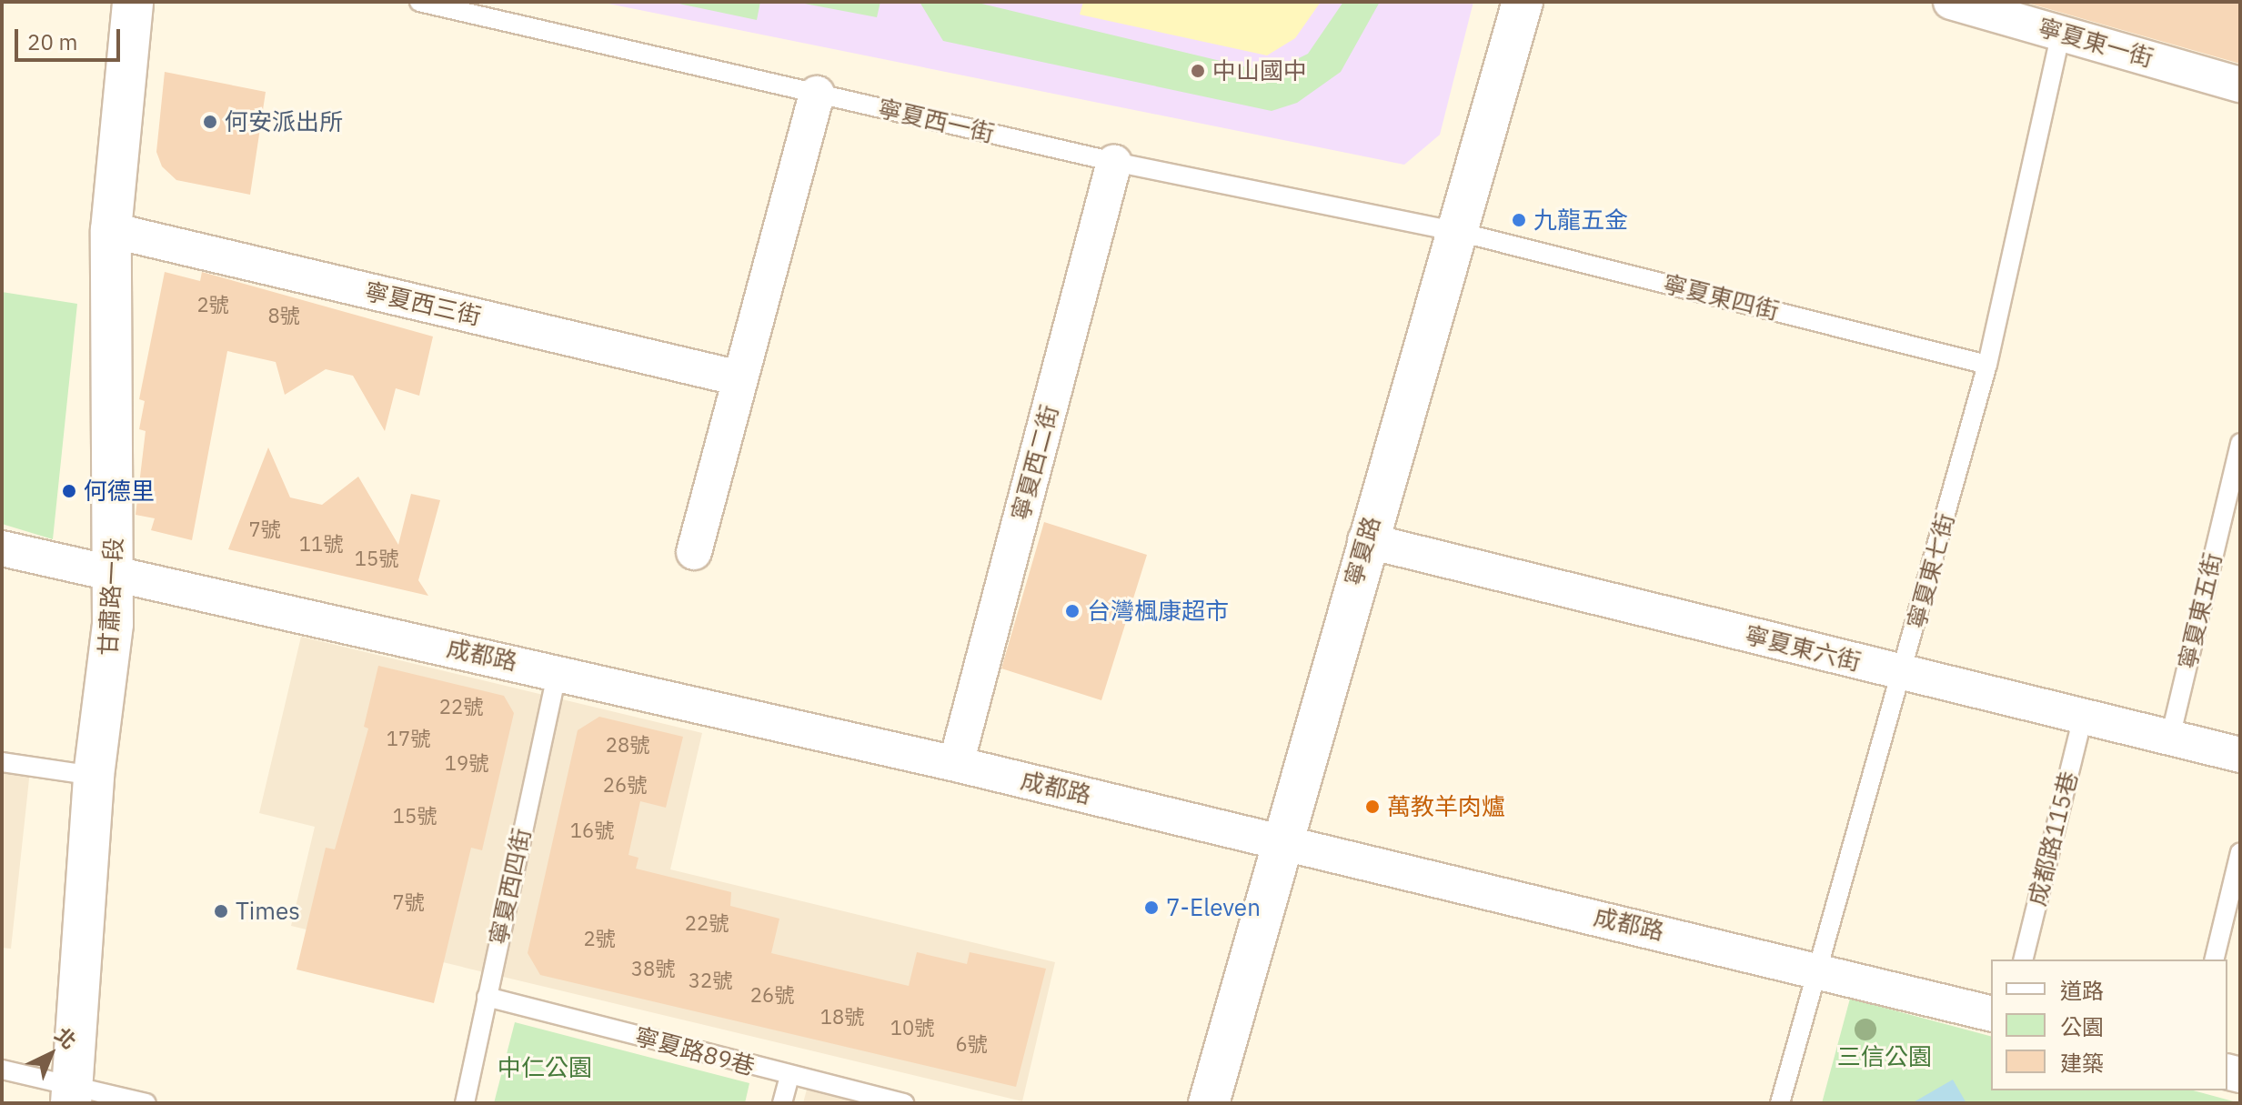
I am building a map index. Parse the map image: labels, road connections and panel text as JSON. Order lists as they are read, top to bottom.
{
  "streets": {
    "street": [
      "寧夏東一街",
      "寧夏西三街",
      "寧夏西二街",
      "寧夏路",
      "甘肅路一段",
      "寧夏東六街",
      "成都路"
    ],
    "lane": [
      "寧夏西一街",
      "寧夏東四街",
      "寧夏東七街",
      "寧夏東五街",
      "成都路115巷",
      "寧夏西四街",
      "寧夏路89巷"
    ]
  },
  "crossings": [
    ["寧夏東一街", "寧夏東七街"],
    ["寧夏西一街", "寧夏東四街"],
    ["寧夏西一街", "寧夏西二街"],
    ["寧夏西一街", "寧夏路"],
    ["寧夏東四街", "寧夏路"],
    ["寧夏東四街", "寧夏東七街"],
    ["寧夏西三街", "甘肅路一段"],
    ["寧夏西二街", "成都路"],
    ["寧夏路", "寧夏東六街"],
    ["寧夏路", "成都路"],
    ["寧夏東七街", "寧夏東六街"],
    ["寧夏東七街", "成都路"],
    ["甘肅路一段", "成都路"],
    ["寧夏東五街", "寧夏東六街"],
    ["寧夏東六街", "成都路115巷"],
    ["成都路", "寧夏西四街"],
    ["寧夏西四街", "寧夏路89巷"]
  ],
  "parks": ["三信公園", "中仁公園"],
  "places": [
    "中山國中",
    "何安派出所",
    "九龍五金",
    "何德里",
    "台灣楓康超市",
    "萬教羊肉爐",
    "7-Eleven",
    "Times"
  ],
  "house_numbers": [
    "2號",
    "8號",
    "7號",
    "11號",
    "15號",
    "22號",
    "17號",
    "28號",
    "19號",
    "26號",
    "15號",
    "16號",
    "7號",
    "22號",
    "2號",
    "38號",
    "32號",
    "26號",
    "18號",
    "10號",
    "6號"
  ],
  "legend": ["道路", "公園", "建築"],
  "scale_bar": "20 m",
  "north": "top right"
}
